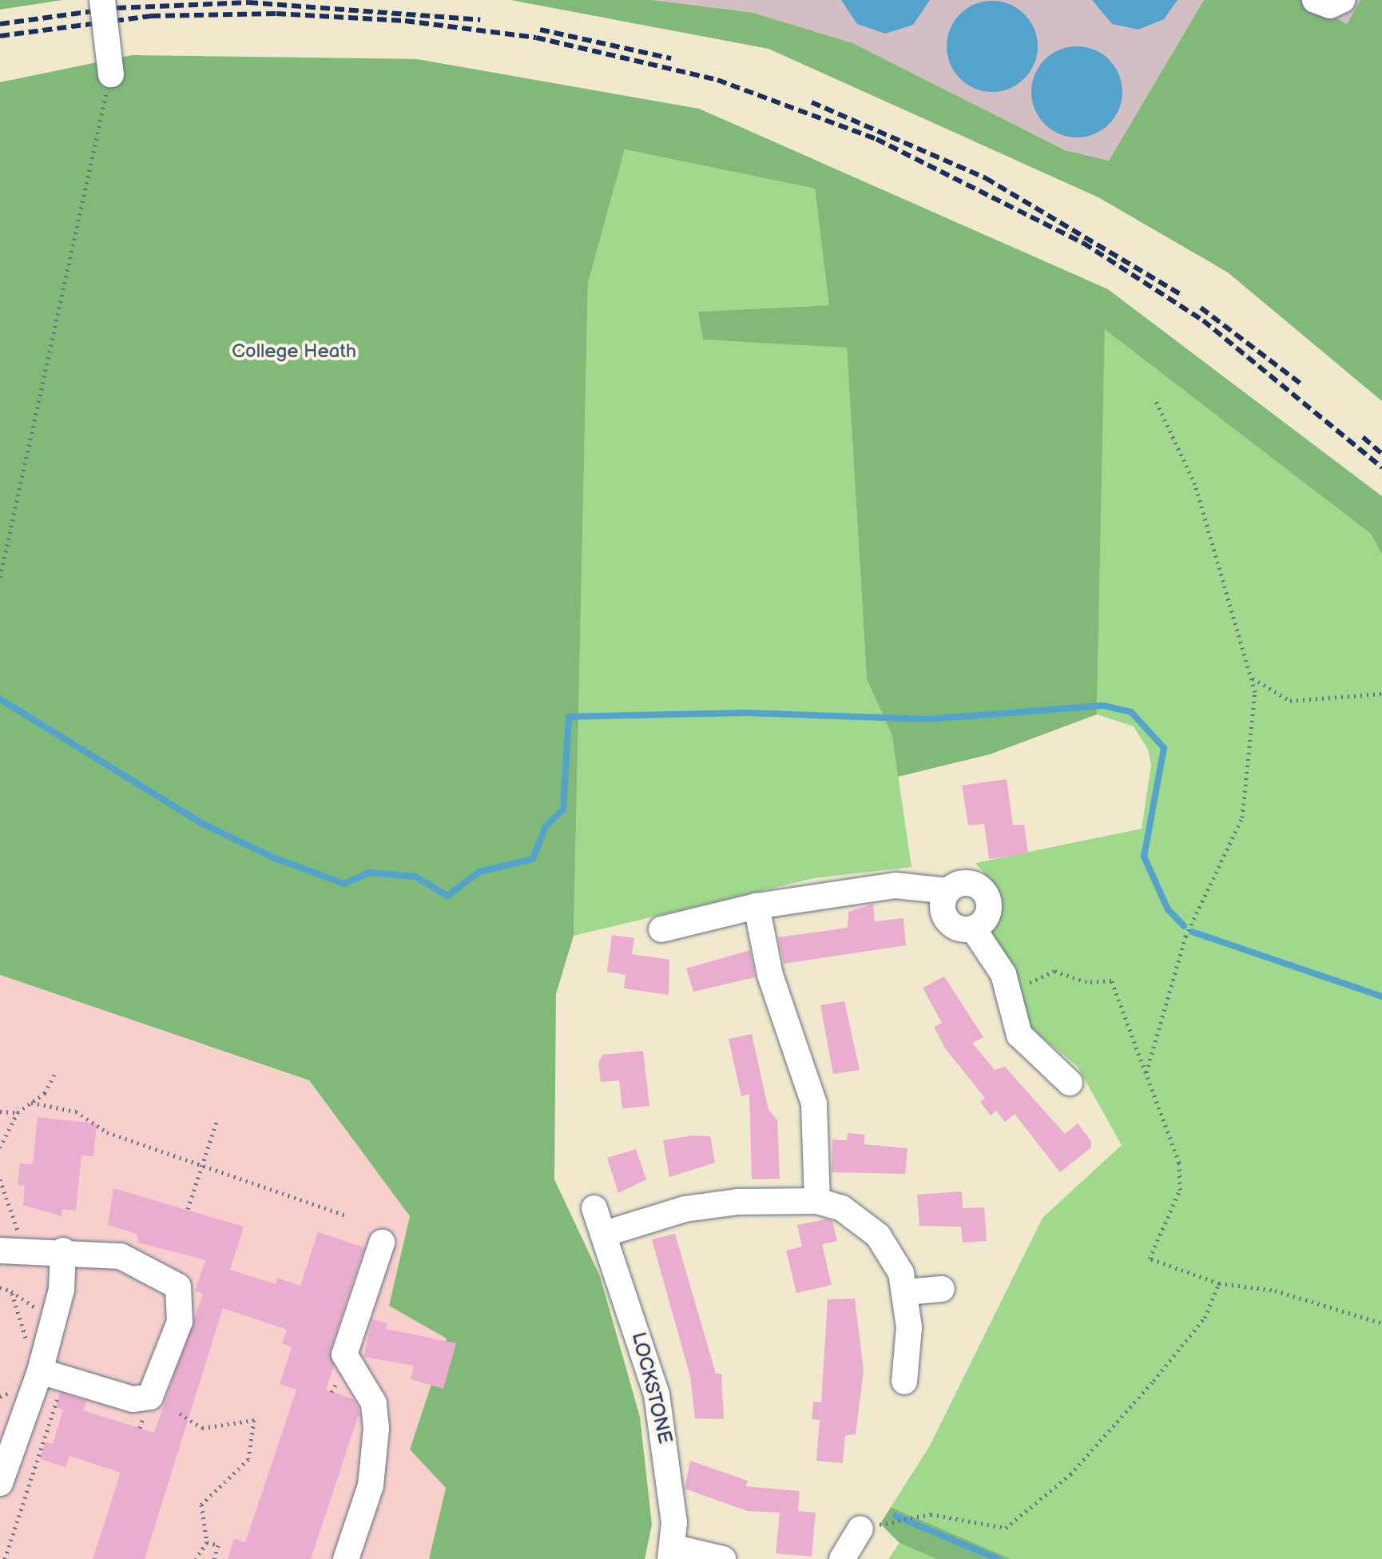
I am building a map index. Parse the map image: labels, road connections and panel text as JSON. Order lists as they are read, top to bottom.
{
  "streets": {
    "street": ["LOCKSTONE"]
  },
  "parks": ["College Heath"]
}
